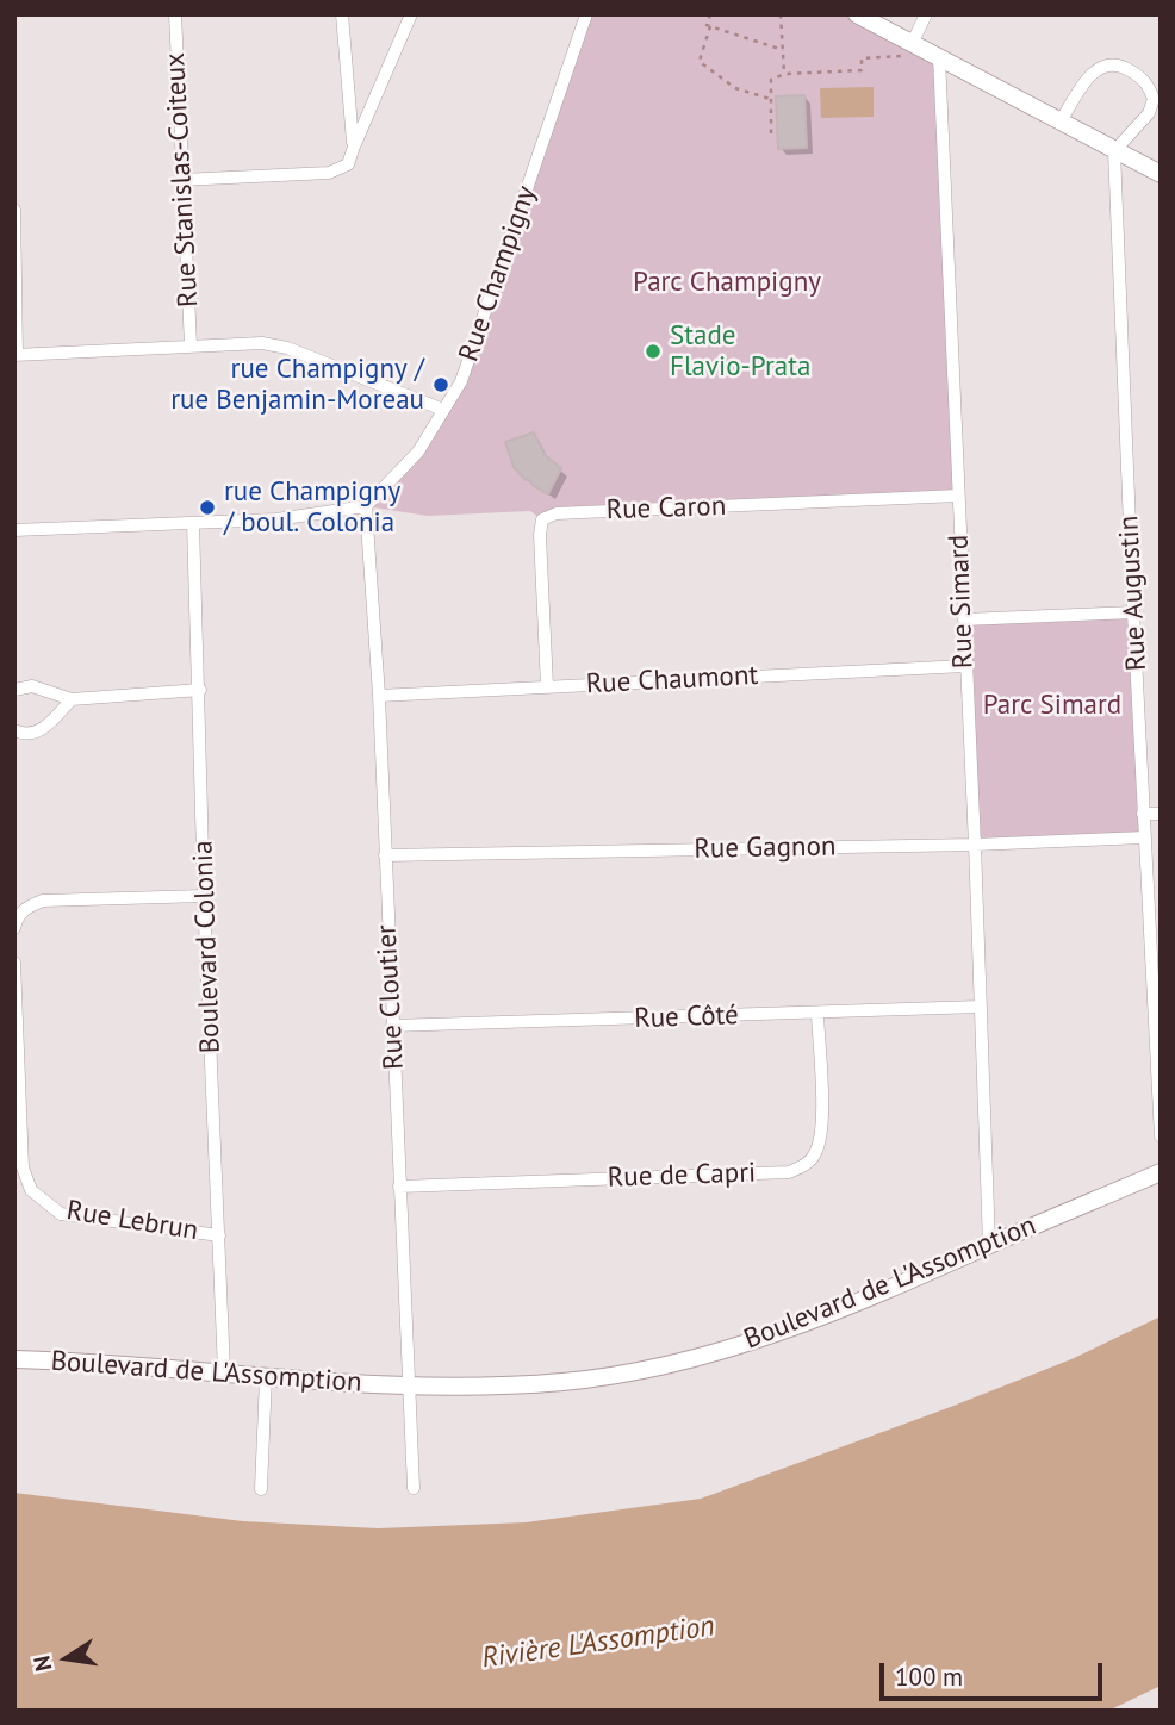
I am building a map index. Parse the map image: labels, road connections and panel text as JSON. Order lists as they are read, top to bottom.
{
  "streets": {
    "street": [
      "Rue Stanislas-Coiteux",
      "Rue Champigny",
      "Rue Caron",
      "Rue Augustin",
      "Rue Simard",
      "Rue Chaumont",
      "Rue Gagnon",
      "Boulevard Colonia",
      "Rue Cloutier",
      "Rue Côté",
      "Rue de Capri",
      "Rue Lebrun",
      "Boulevard de L'Assomption"
    ]
  },
  "crossings": [
    ["Rue Champigny", "Rue Cloutier"],
    ["Rue Caron", "Rue Simard"],
    ["Rue Caron", "Rue Chaumont"],
    ["Rue Augustin", "Rue Gagnon"],
    ["Rue Simard", "Rue Chaumont"],
    ["Rue Simard", "Rue Gagnon"],
    ["Rue Simard", "Rue Côté"],
    ["Rue Simard", "Boulevard de L'Assomption"],
    ["Rue Chaumont", "Rue Cloutier"],
    ["Rue Gagnon", "Rue Cloutier"],
    ["Boulevard Colonia", "Rue Lebrun"],
    ["Boulevard Colonia", "Boulevard de L'Assomption"],
    ["Rue Cloutier", "Rue Côté"],
    ["Rue Cloutier", "Rue de Capri"],
    ["Rue Cloutier", "Boulevard de L'Assomption"],
    ["Rue Côté", "Rue de Capri"]
  ],
  "water": ["Rivière L'Assomption"],
  "parks": ["Parc Champigny", "Parc Simard"],
  "places": ["Stade Flavio-Prata", "rue Champigny / rue Benjamin-Moreau", "rue Champigny / boul. Colonia"],
  "scale_bar": "100 m",
  "north": "left"
}
